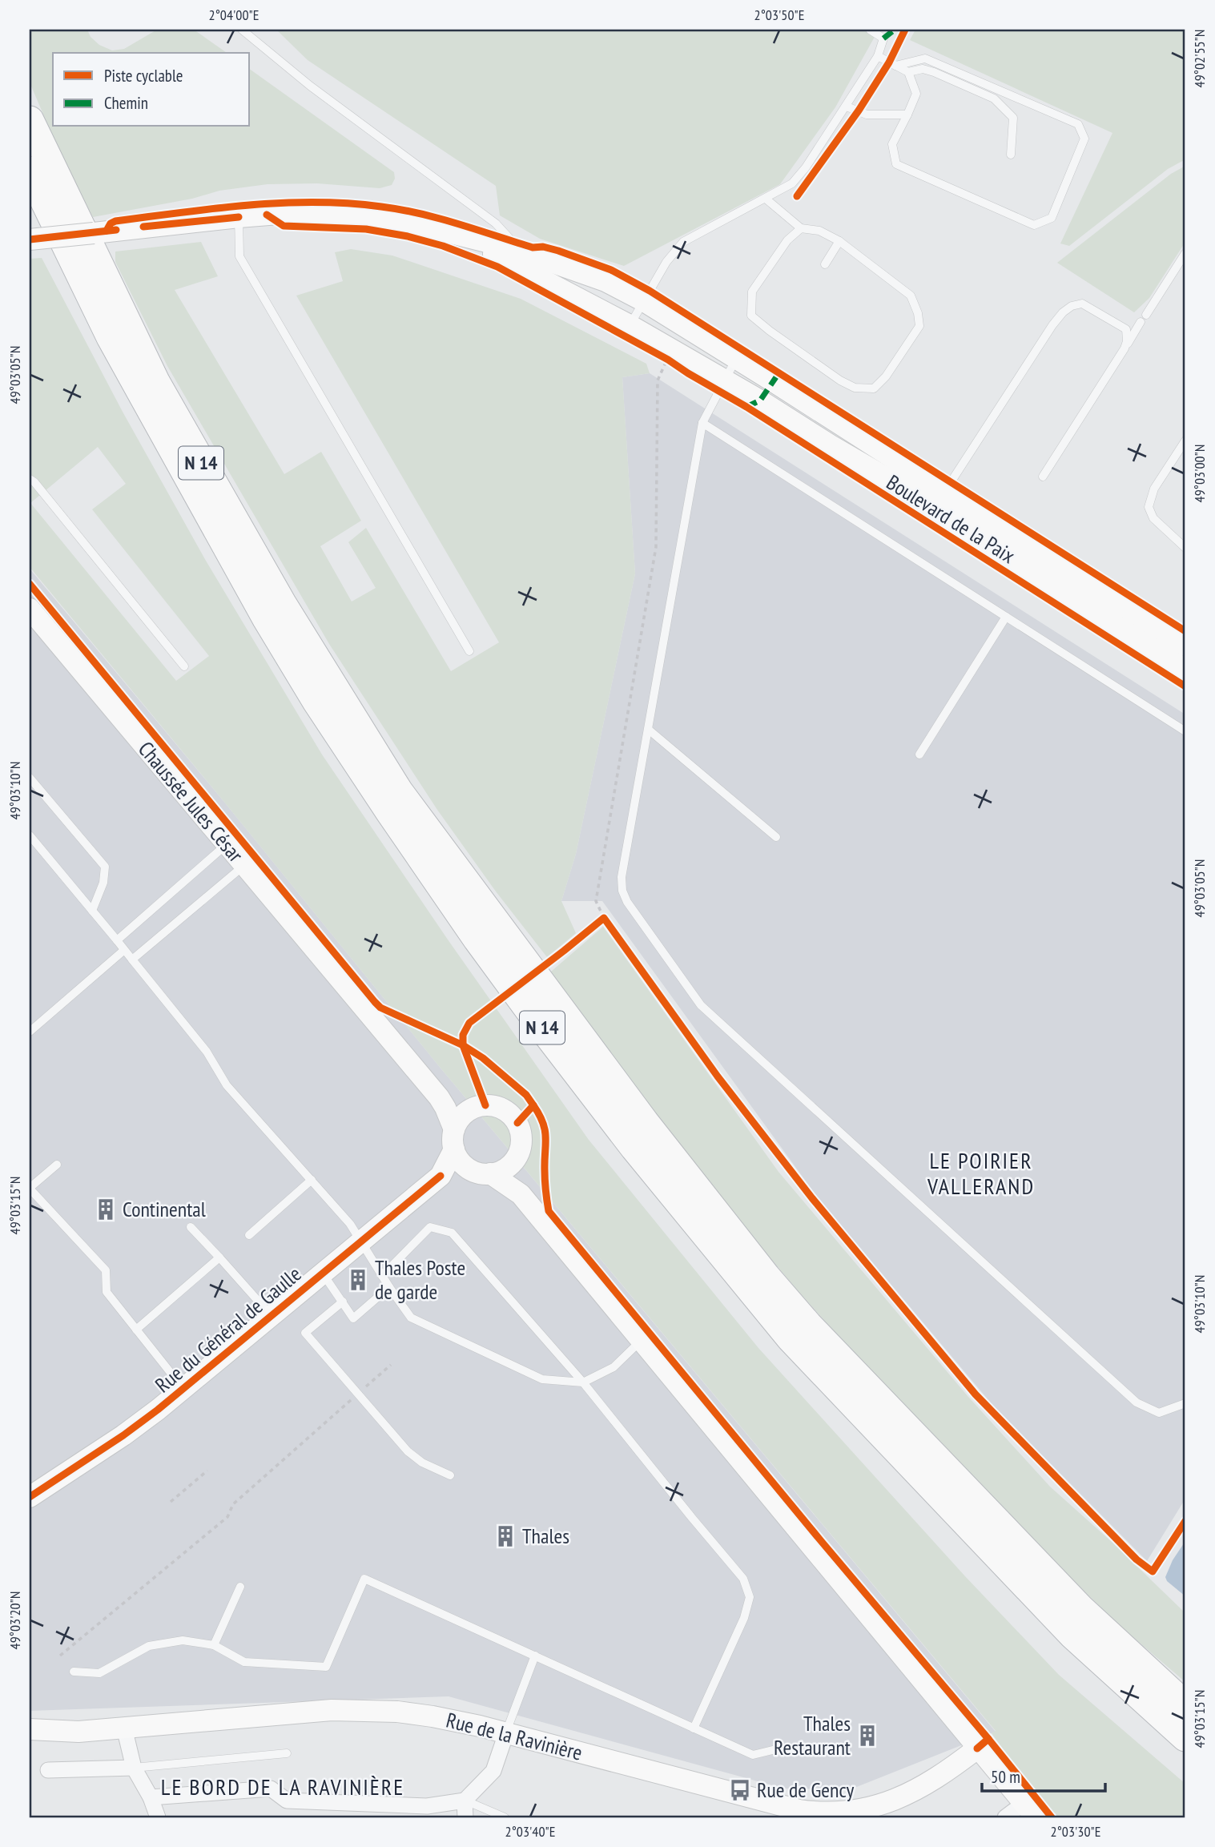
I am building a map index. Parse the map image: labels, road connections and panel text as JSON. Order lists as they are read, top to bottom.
{
  "streets": {
    "highway": ["N 14"],
    "main road": [
      "Boulevard de la Paix",
      "Chaussée Jules César",
      "Rue du Général de Gaulle",
      "Rue de la Ravinière"
    ]
  },
  "crossings": [
    ["Chaussée Jules César", "Rue du Général de Gaulle"]
  ],
  "districts": ["LE POIRIER VALLERAND", "LE BORD DE LA RAVINIÈRE"],
  "places": {
    "building": [
      "Continental",
      "Thales Poste de garde",
      "Thales",
      "Thales Restaurant"
    ],
    "bus stop": ["Rue de Gency"]
  },
  "legend": ["Piste cyclable", "Chemin"],
  "scale_bar": "50 m",
  "coordinates": [
    "2°04'00\"E",
    "2°03'50\"E",
    "49°02'55\"N",
    "49°03'05\"N",
    "49°03'00\"N",
    "49°03'10\"N",
    "49°03'15\"N",
    "49°03'20\"N",
    "2°03'40\"E",
    "2°03'30\"E"
  ]
}
